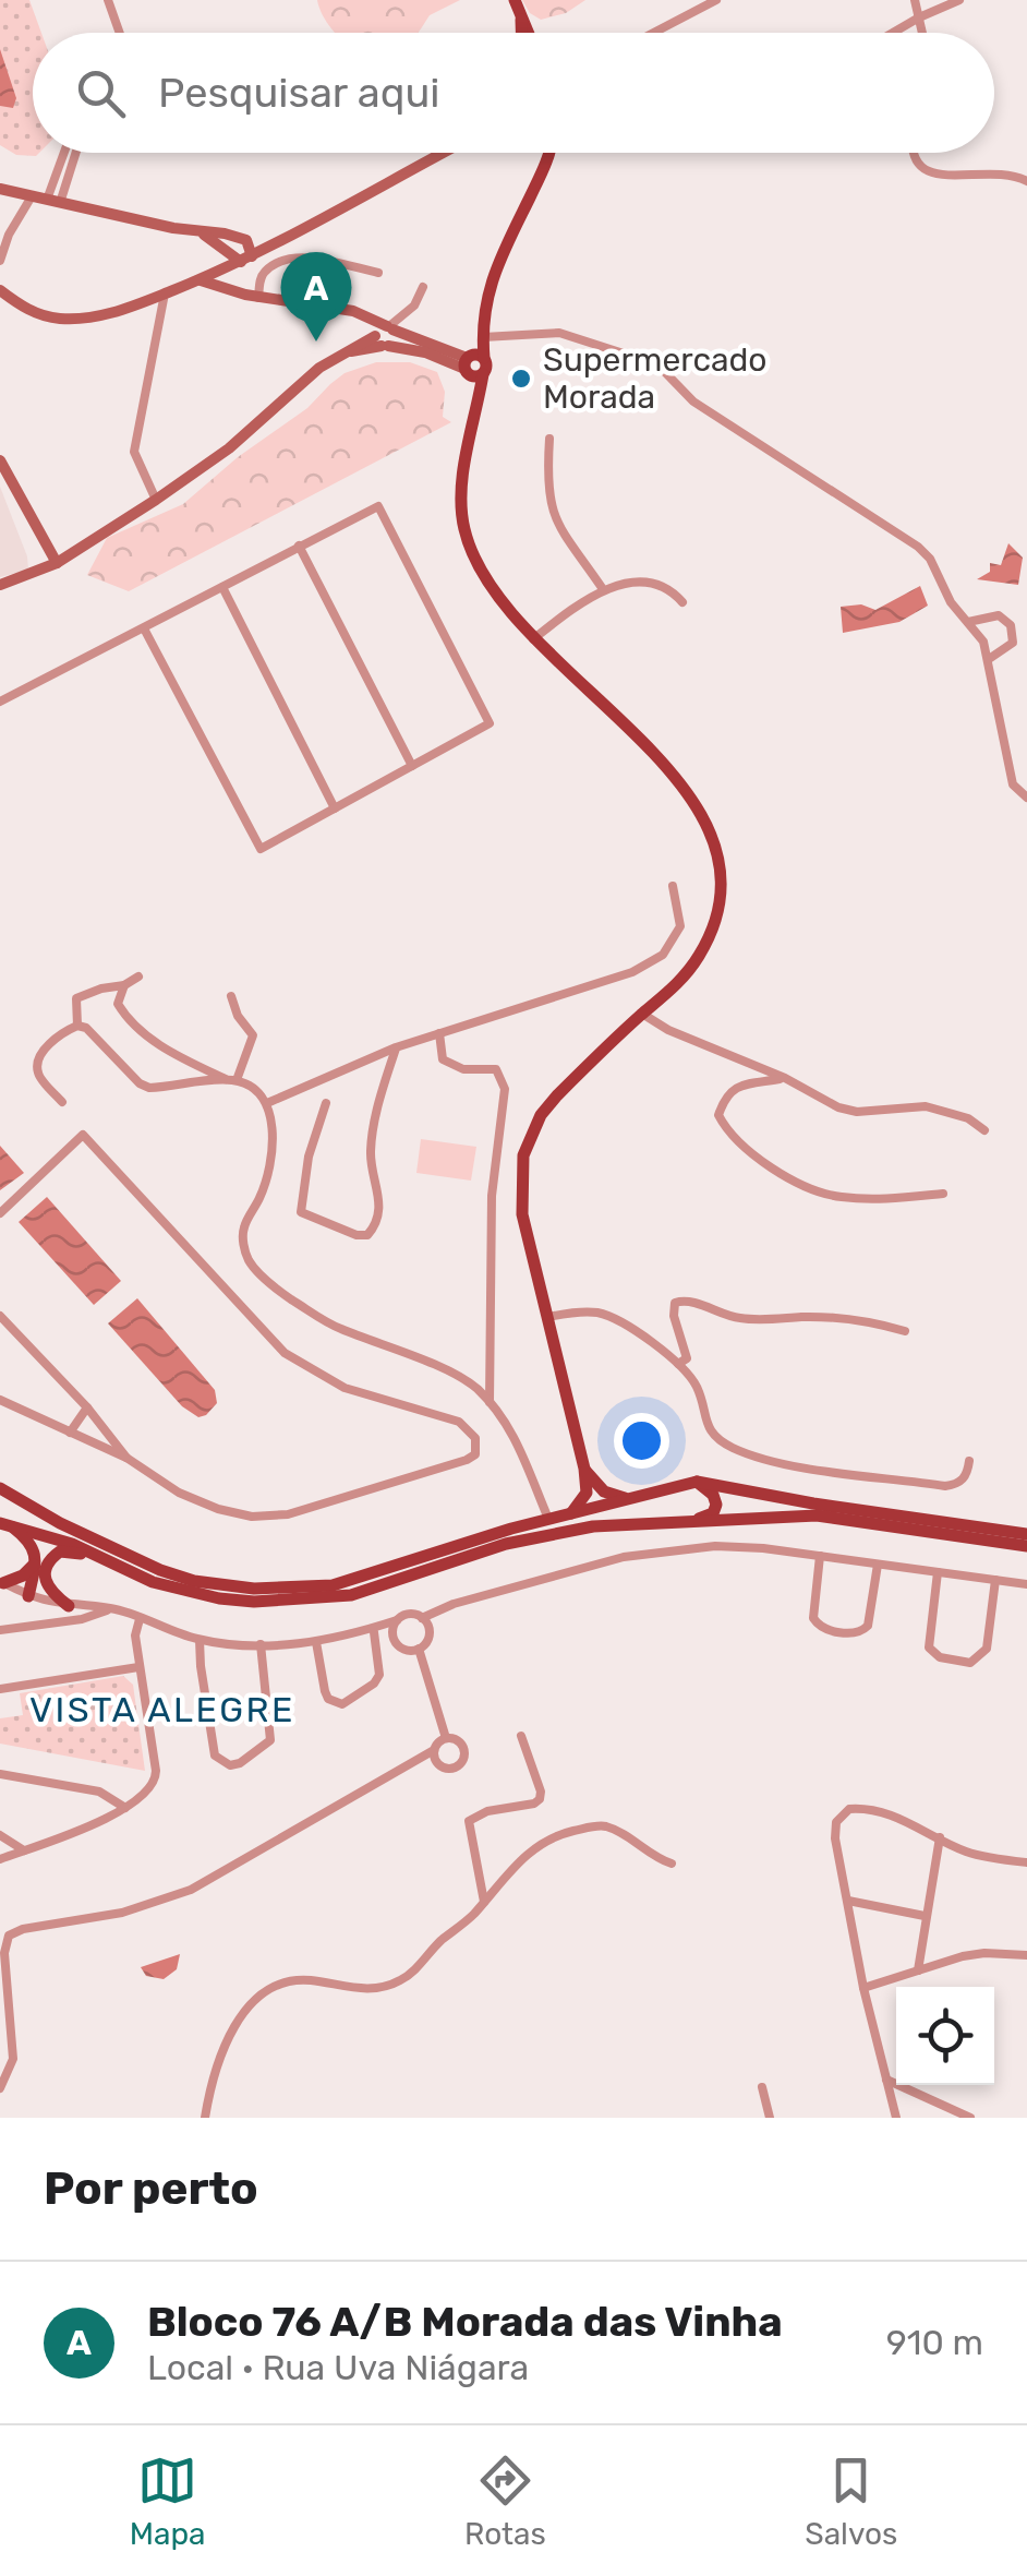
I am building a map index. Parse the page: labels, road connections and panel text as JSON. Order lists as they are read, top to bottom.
{
  "districts": ["VISTA ALEGRE"],
  "places": ["Supermercado Morada"],
  "page": {
    "search": "Pesquisar aqui",
    "pins": "A",
    "heading": "Por perto",
    "list": [
      {
        "mark": "A",
        "name": "Bloco 76 A/B Morada das Vinha",
        "note": "Local · Rua Uva Niágara",
        "value": "910 m"
      }
    ],
    "nav": ["Mapa", "Rotas", "Salvos"]
  }
}
